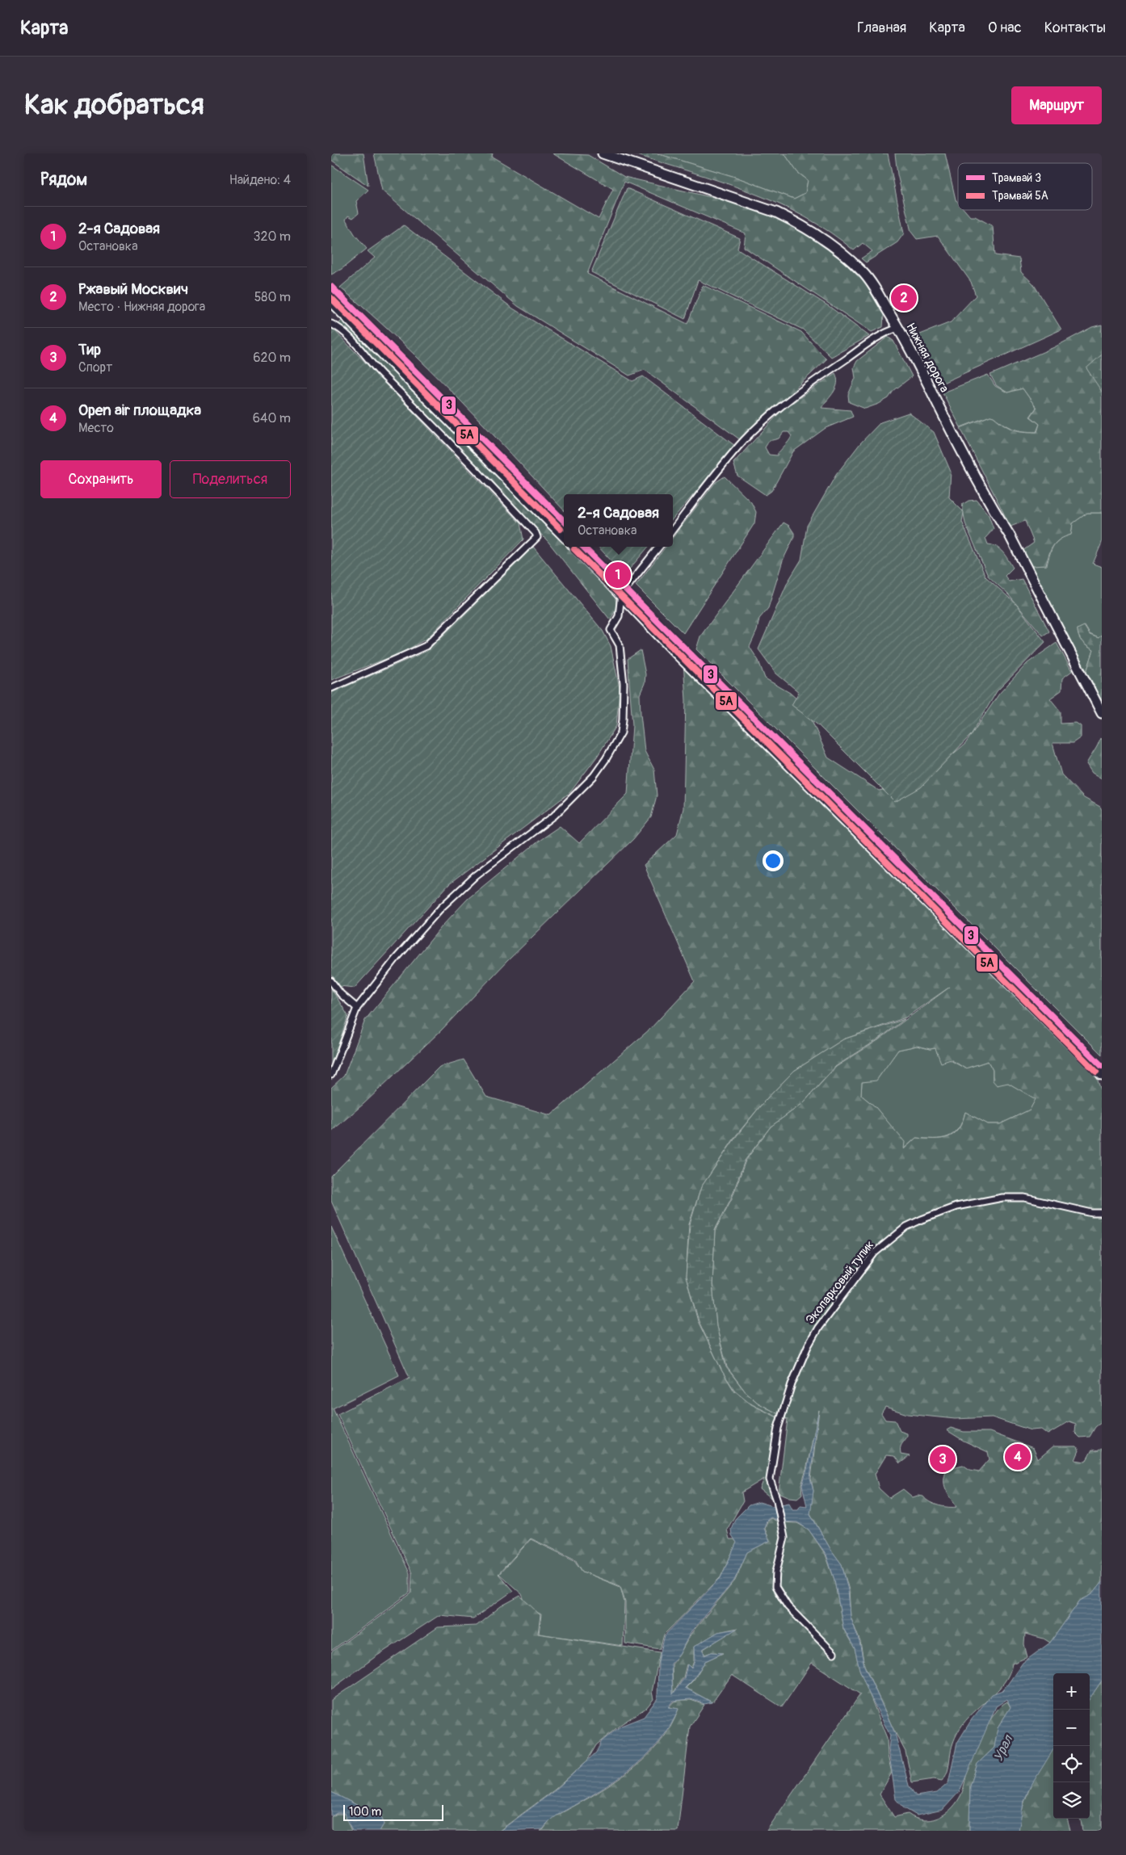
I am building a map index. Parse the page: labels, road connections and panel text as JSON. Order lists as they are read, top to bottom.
{
  "streets": {
    "main road": ["Нижняя дорога"],
    "street": ["Экопарковый тупик"]
  },
  "water": ["Урал"],
  "lines": ["tram line 3", "tram line 5А"],
  "legend": ["Трамвай 3", "Трамвай 5А"],
  "scale_bar": "100 m",
  "page": {
    "header": "Карта",
    "nav": [
      "Главная",
      "Карта",
      "О нас",
      "Контакты"
    ],
    "buttons": [
      "Маршрут",
      ["Сохранить", "Поделиться"]
    ],
    "title": "Как добраться",
    "heading": ["Рядом", "Найдено: 4"],
    "list": [
      {
        "mark": "1",
        "name": "2-я Садовая",
        "note": "Остановка",
        "value": "320 m"
      },
      {
        "mark": "2",
        "name": "Ржавый Москвич",
        "note": "Место · Нижняя дорога",
        "value": "580 m"
      },
      {
        "mark": "3",
        "name": "Тир",
        "note": "Спорт",
        "value": "620 m"
      },
      {
        "mark": "4",
        "name": "Open air площадка",
        "note": "Место",
        "value": "640 m"
      }
    ],
    "pins": [
      "2",
      "1",
      "4",
      "3"
    ],
    "popup": ["2-я Садовая", "Остановка"],
    "map_buttons": ["+", "−"],
    "scale": "100 m"
  }
}
